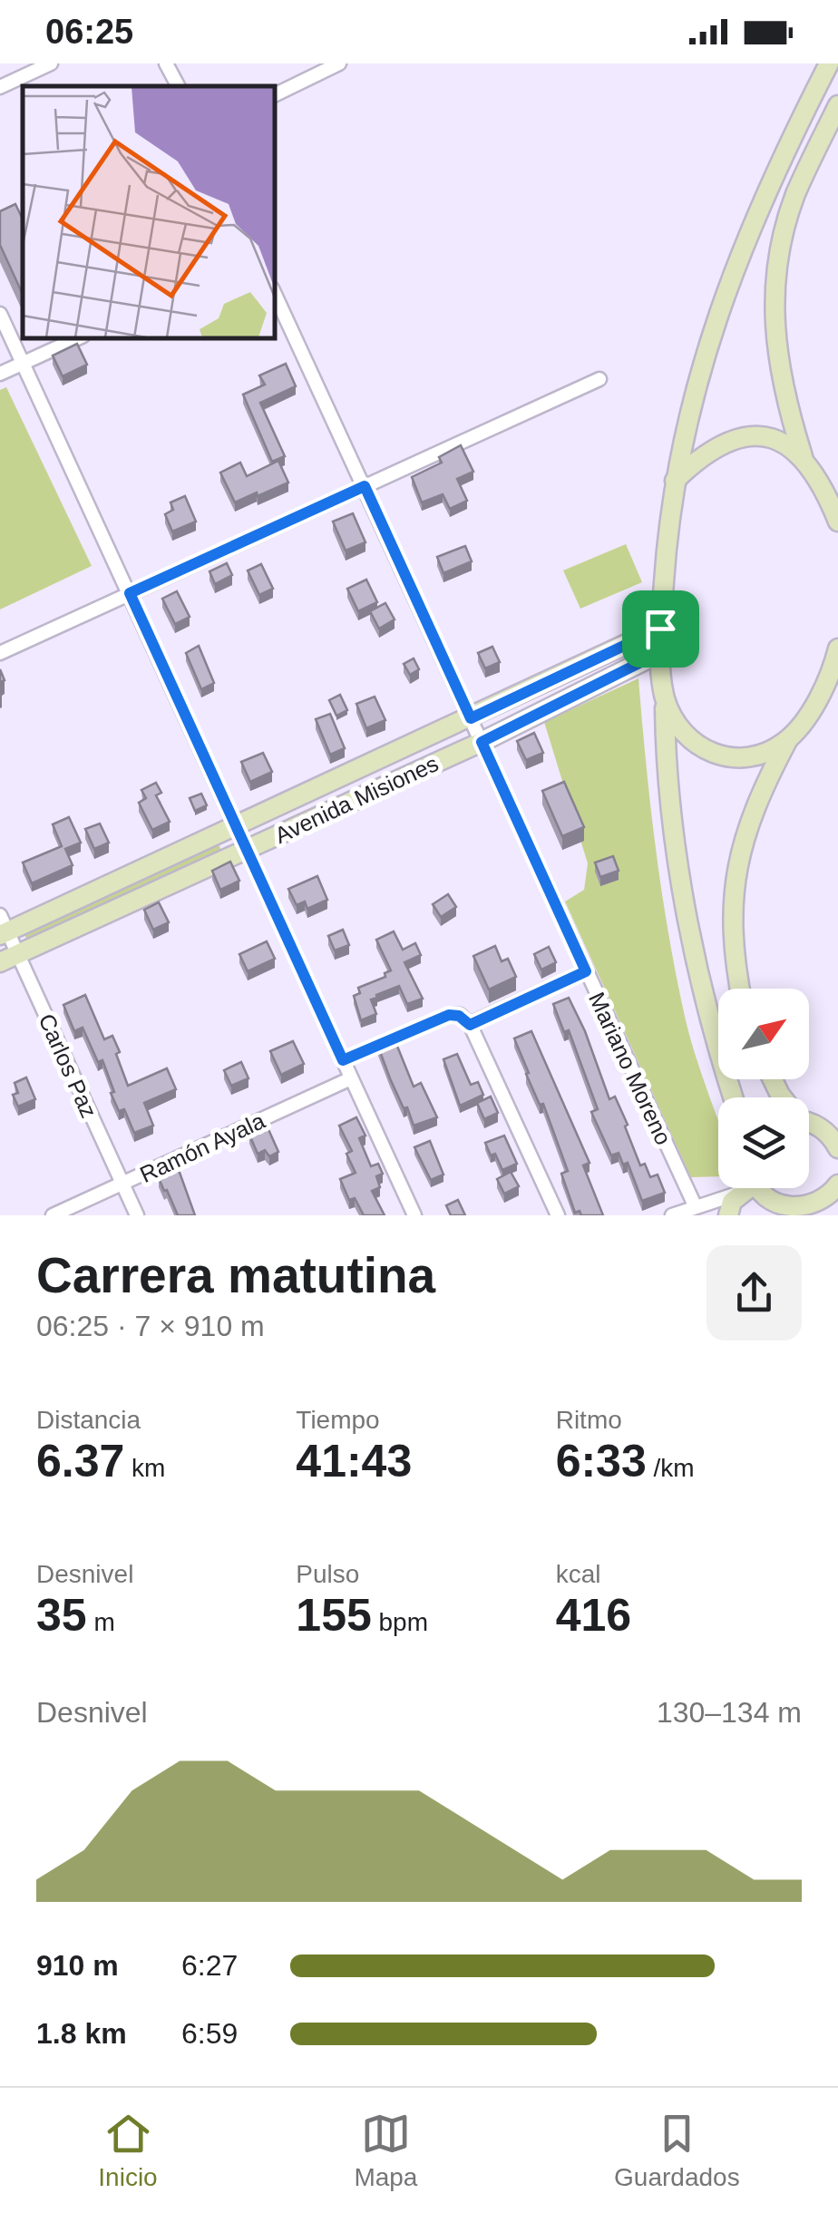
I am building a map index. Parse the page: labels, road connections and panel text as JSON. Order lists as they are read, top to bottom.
{
  "streets": {
    "main road": ["Avenida Misiones"],
    "street": ["Carlos Paz", "Mariano Moreno", "Ramón Ayala"]
  },
  "crossings": [
    ["Avenida Misiones", "Carlos Paz"],
    ["Avenida Misiones", "Mariano Moreno"],
    ["Carlos Paz", "Ramón Ayala"]
  ],
  "north": "top right",
  "page": {
    "status": "06:25",
    "heading": ["Carrera matutina", "06:25 · 7 × 910 m"],
    "stats": [
      ["Distancia", "6.37 km"],
      ["Tiempo", "41:43"],
      ["Ritmo", "6:33 /km"],
      ["Desnivel", "35 m"],
      ["Pulso", "155 bpm"],
      ["kcal", "416"]
    ],
    "chart": ["Desnivel", "130–134 m"],
    "list": [
      {
        "name": "910 m",
        "note": "6:27"
      },
      {
        "name": "1.8 km",
        "note": "6:59"
      }
    ],
    "tabs": ["Inicio", "Mapa", "Guardados"]
  }
}
